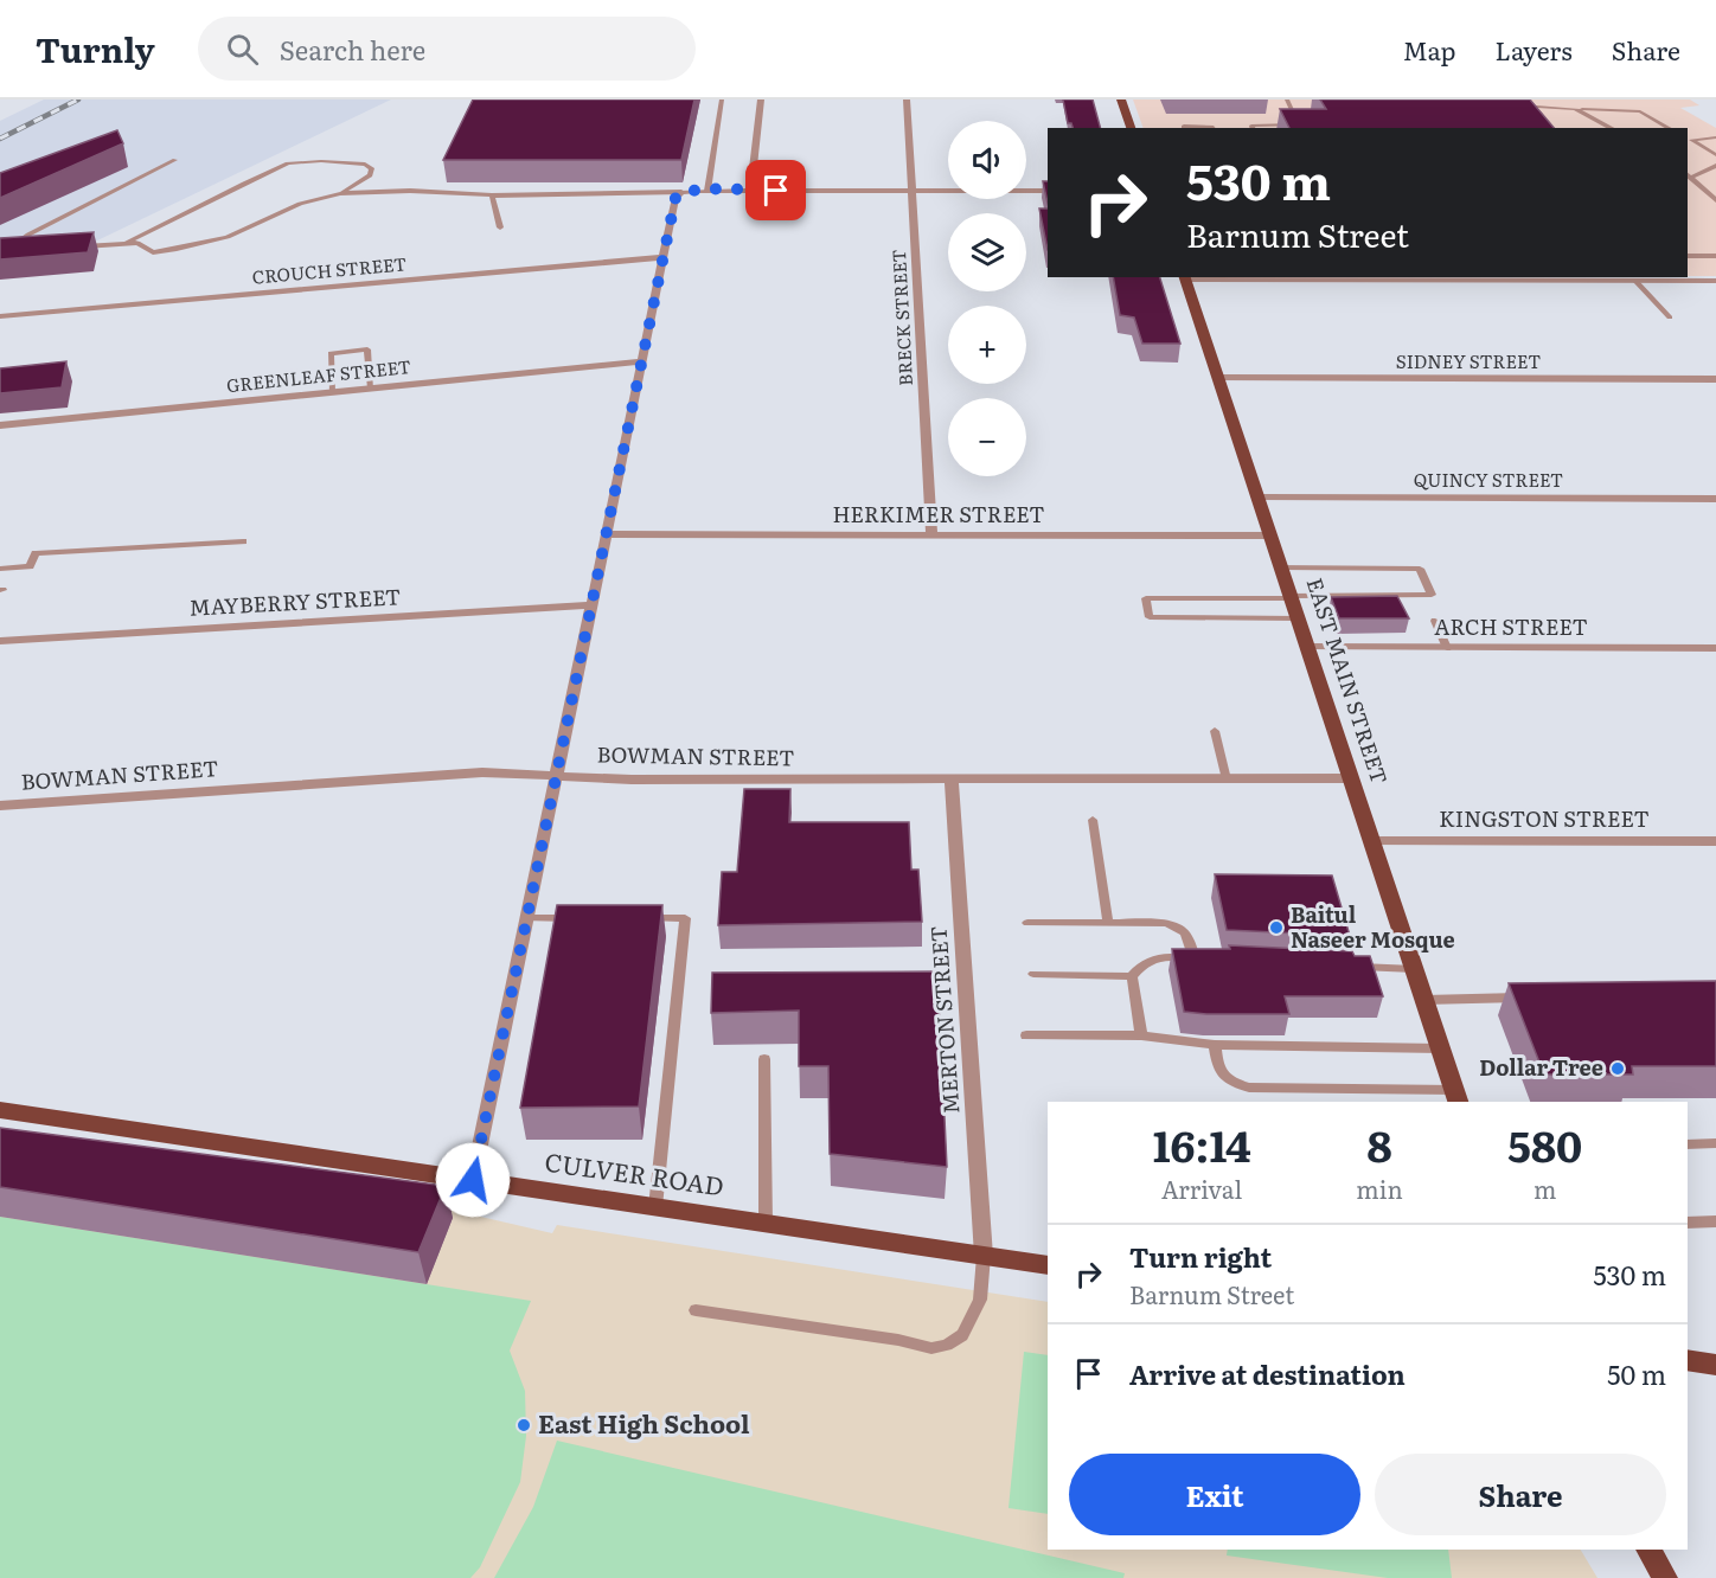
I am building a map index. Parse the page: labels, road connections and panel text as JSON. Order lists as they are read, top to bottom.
{
  "streets": {
    "main road": ["EAST MAIN STREET", "CULVER ROAD"],
    "street": [
      "CROUCH STREET",
      "BRECK STREET",
      "SIDNEY STREET",
      "GREENLEAF STREET",
      "QUINCY STREET",
      "HERKIMER STREET",
      "MAYBERRY STREET",
      "ARCH STREET",
      "BOWMAN STREET",
      "KINGSTON STREET",
      "MERTON STREET"
    ]
  },
  "crossings": [
    ["BRECK STREET", "HERKIMER STREET"],
    ["SIDNEY STREET", "EAST MAIN STREET"],
    ["QUINCY STREET", "EAST MAIN STREET"],
    ["HERKIMER STREET", "EAST MAIN STREET"],
    ["ARCH STREET", "EAST MAIN STREET"],
    ["EAST MAIN STREET", "BOWMAN STREET"],
    ["EAST MAIN STREET", "KINGSTON STREET"],
    ["BOWMAN STREET", "MERTON STREET"],
    ["MERTON STREET", "CULVER ROAD"]
  ],
  "places": ["Baitul Naseer Mosque", "Dollar Tree", "East High School"],
  "page": {
    "header": "Turnly",
    "search": "Search here",
    "nav": ["Map", "Layers", "Share"],
    "map_buttons": ["+", "−"],
    "turn": ["530 m", "Barnum Street"],
    "eta": [
      "16:14",
      "Arrival",
      "8",
      "min",
      "580",
      "m"
    ],
    "list": [
      {
        "name": "Turn right",
        "note": "Barnum Street",
        "value": "530 m"
      },
      {
        "name": "Arrive at destination",
        "value": "50 m"
      }
    ],
    "buttons": ["Exit", "Share"]
  }
}
